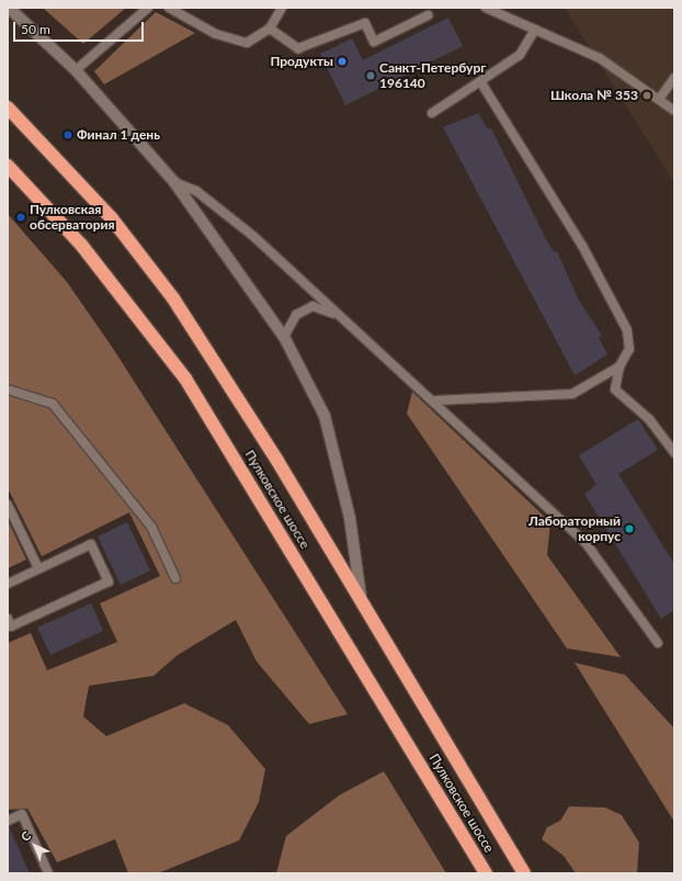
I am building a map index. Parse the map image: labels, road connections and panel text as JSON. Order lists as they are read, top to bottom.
{
  "streets": {
    "highway": ["Пулковское шоссе"]
  },
  "places": [
    "Продукты",
    "Санкт-Петербург 196140",
    "Школа № 353",
    "Финал 1 день",
    "Пулковская обсерватория",
    "Лабораторный корпус"
  ],
  "scale_bar": "50 m",
  "north": "top left"
}
